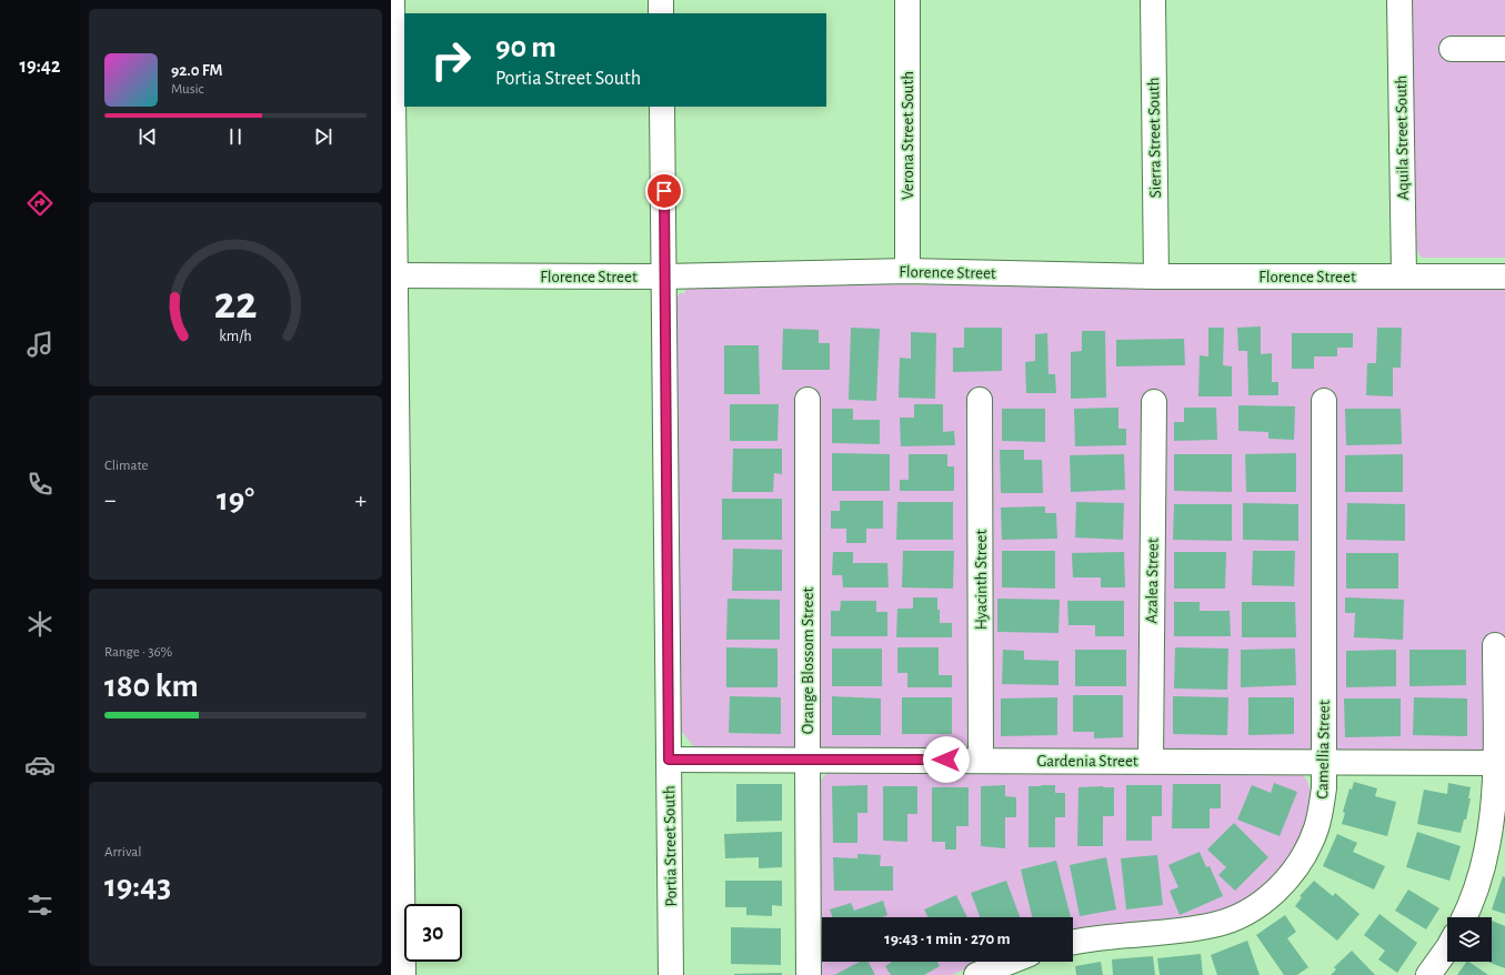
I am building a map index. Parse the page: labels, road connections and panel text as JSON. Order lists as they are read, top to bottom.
{
  "streets": {
    "street": [
      "Verona Street South",
      "Sierra Street South",
      "Aquila Street South",
      "Florence Street",
      "Hyacinth Street",
      "Azalea Street",
      "Orange Blossom Street",
      "Camellia Street",
      "Gardenia Street",
      "Portia Street South"
    ]
  },
  "crossings": [
    ["Verona Street South", "Florence Street"],
    ["Sierra Street South", "Florence Street"],
    ["Aquila Street South", "Florence Street"],
    ["Florence Street", "Portia Street South"],
    ["Hyacinth Street", "Gardenia Street"],
    ["Azalea Street", "Gardenia Street"],
    ["Orange Blossom Street", "Gardenia Street"],
    ["Camellia Street", "Gardenia Street"],
    ["Gardenia Street", "Portia Street South"]
  ],
  "page": {
    "tabs": "19:42",
    "turn": ["90 m", "Portia Street South"],
    "song": ["92.0 FM", "Music"],
    "tile": [
      "Climate",
      ["Range · 36%", "180 km"],
      ["Arrival", "19:43"]
    ],
    "heat": ["−", "19°", "+"],
    "limit": "30",
    "trip": "19:43 · 1 min · 270 m",
    "gauge": ["22", "km/h"]
  }
}
